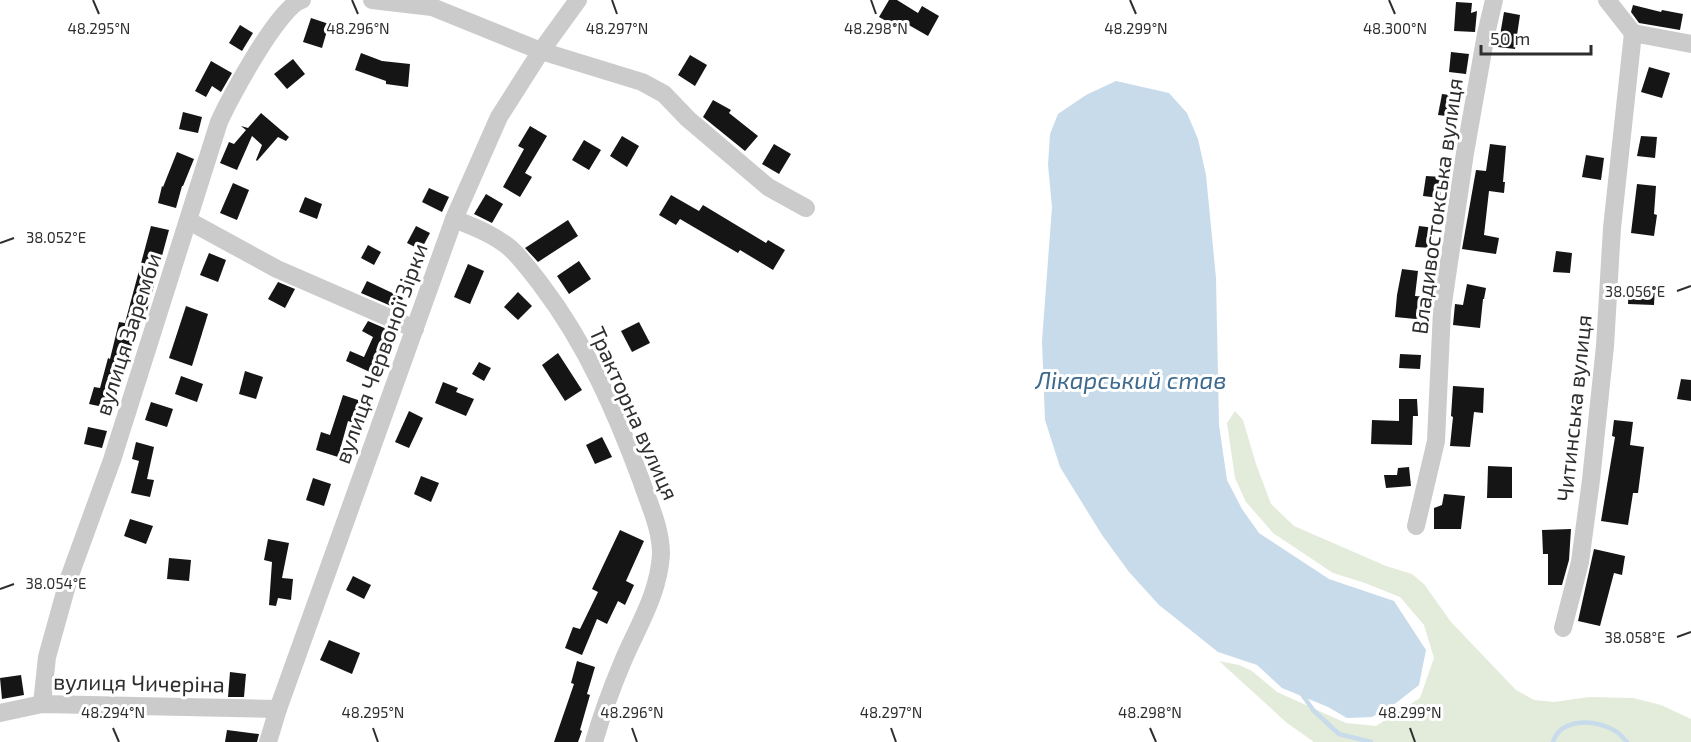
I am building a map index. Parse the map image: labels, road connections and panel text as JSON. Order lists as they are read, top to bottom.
{
  "streets": {
    "street": [
      "Владивостокська вулиця",
      "вулиця Заремби",
      "вулиця Червоної Зірки",
      "Читинська вулиця",
      "Тракторна вулиця",
      "вулиця Чичеріна"
    ]
  },
  "crossings": [
    ["вулиця Заремби", "вулиця Чичеріна"],
    ["вулиця Червоної Зірки", "Тракторна вулиця"],
    ["вулиця Червоної Зірки", "вулиця Чичеріна"]
  ],
  "water": ["Лікарський став"],
  "scale_bar": "50 m",
  "coordinates": [
    "48.295°N",
    "48.296°N",
    "48.297°N",
    "48.298°N",
    "48.299°N",
    "48.300°N",
    "38.052°E",
    "38.056°E",
    "38.054°E",
    "38.058°E",
    "48.294°N"
  ]
}
